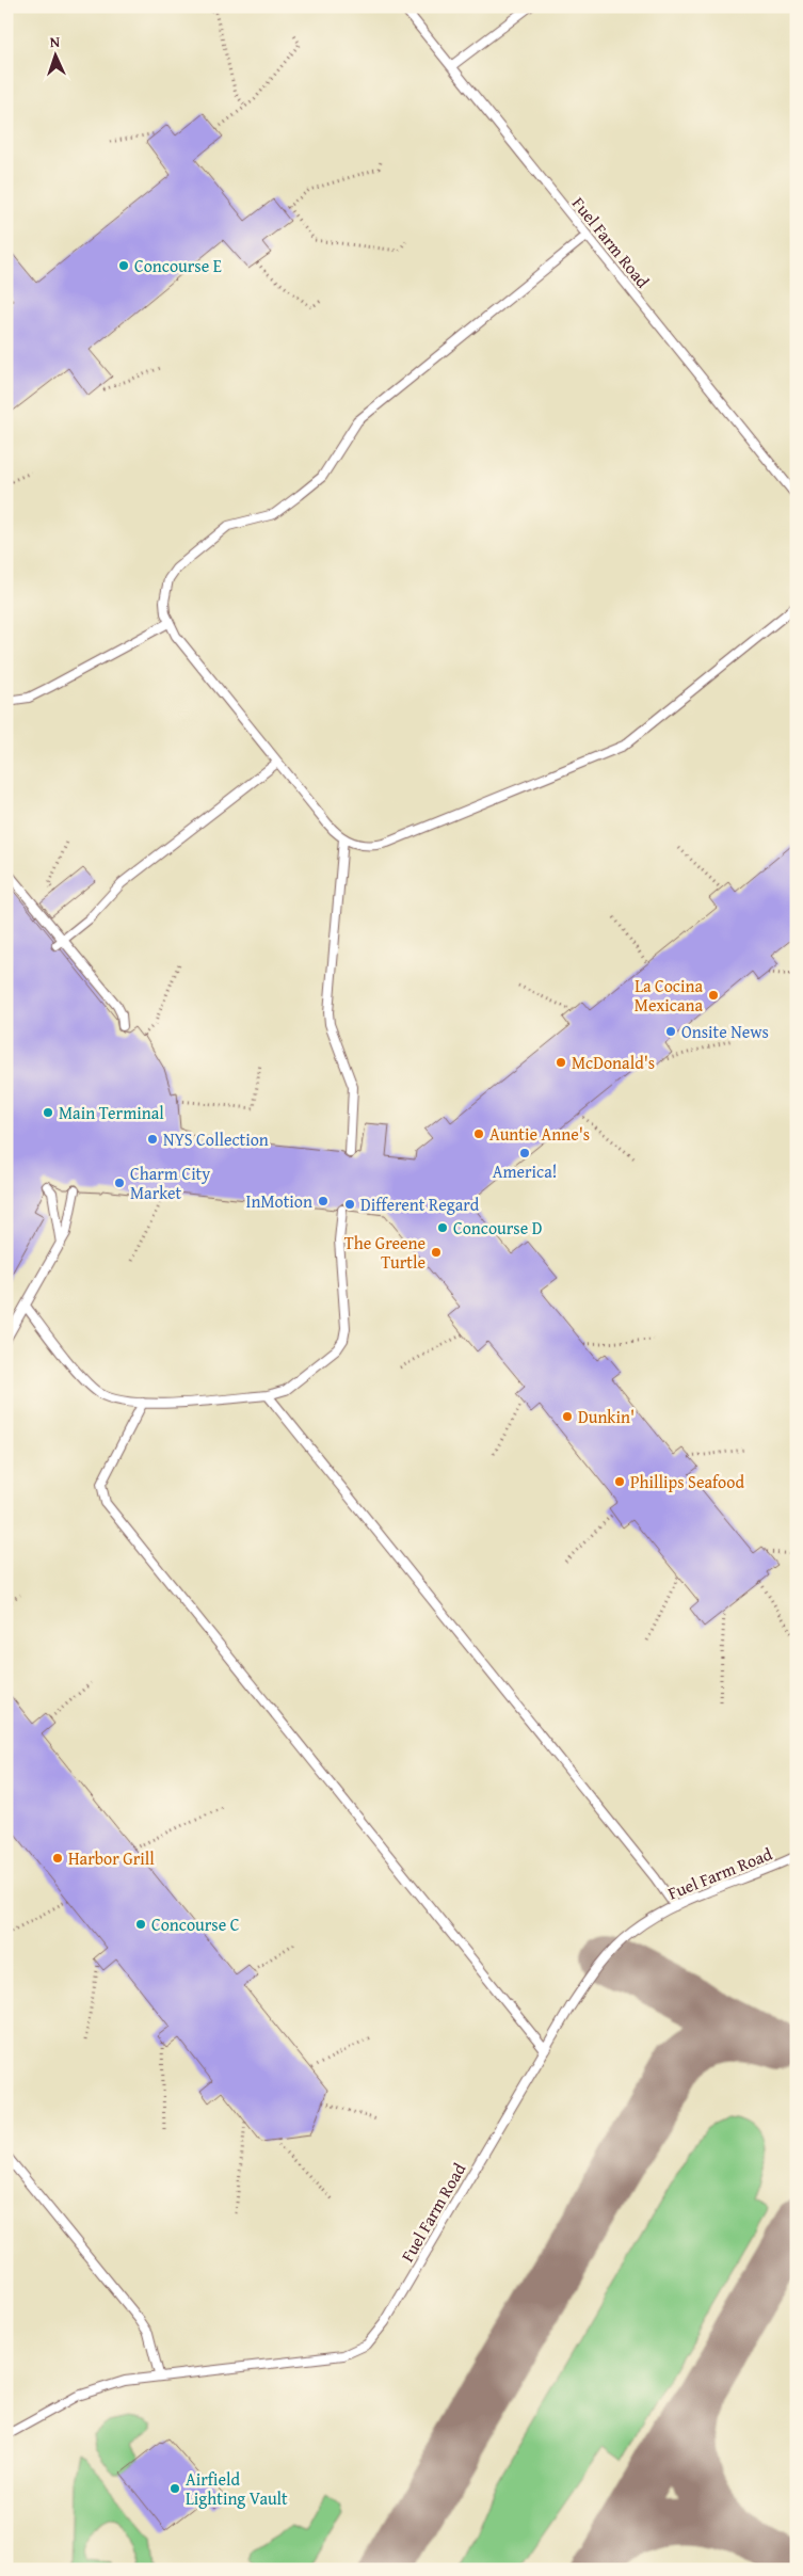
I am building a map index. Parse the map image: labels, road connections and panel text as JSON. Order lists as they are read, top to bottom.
{
  "streets": {
    "lane": ["Fuel Farm Road"]
  },
  "places": [
    "Concourse E",
    "La Cocina Mexicana",
    "Onsite News",
    "McDonald's",
    "Main Terminal",
    "Auntie Anne's",
    "NYS Collection",
    "America!",
    "Charm City Market",
    "InMotion",
    "Different Regard",
    "Concourse D",
    "The Greene Turtle",
    "Dunkin'",
    "Phillips Seafood",
    "Harbor Grill",
    "Concourse C",
    "Airfield Lighting Vault"
  ],
  "north": "top"
}
